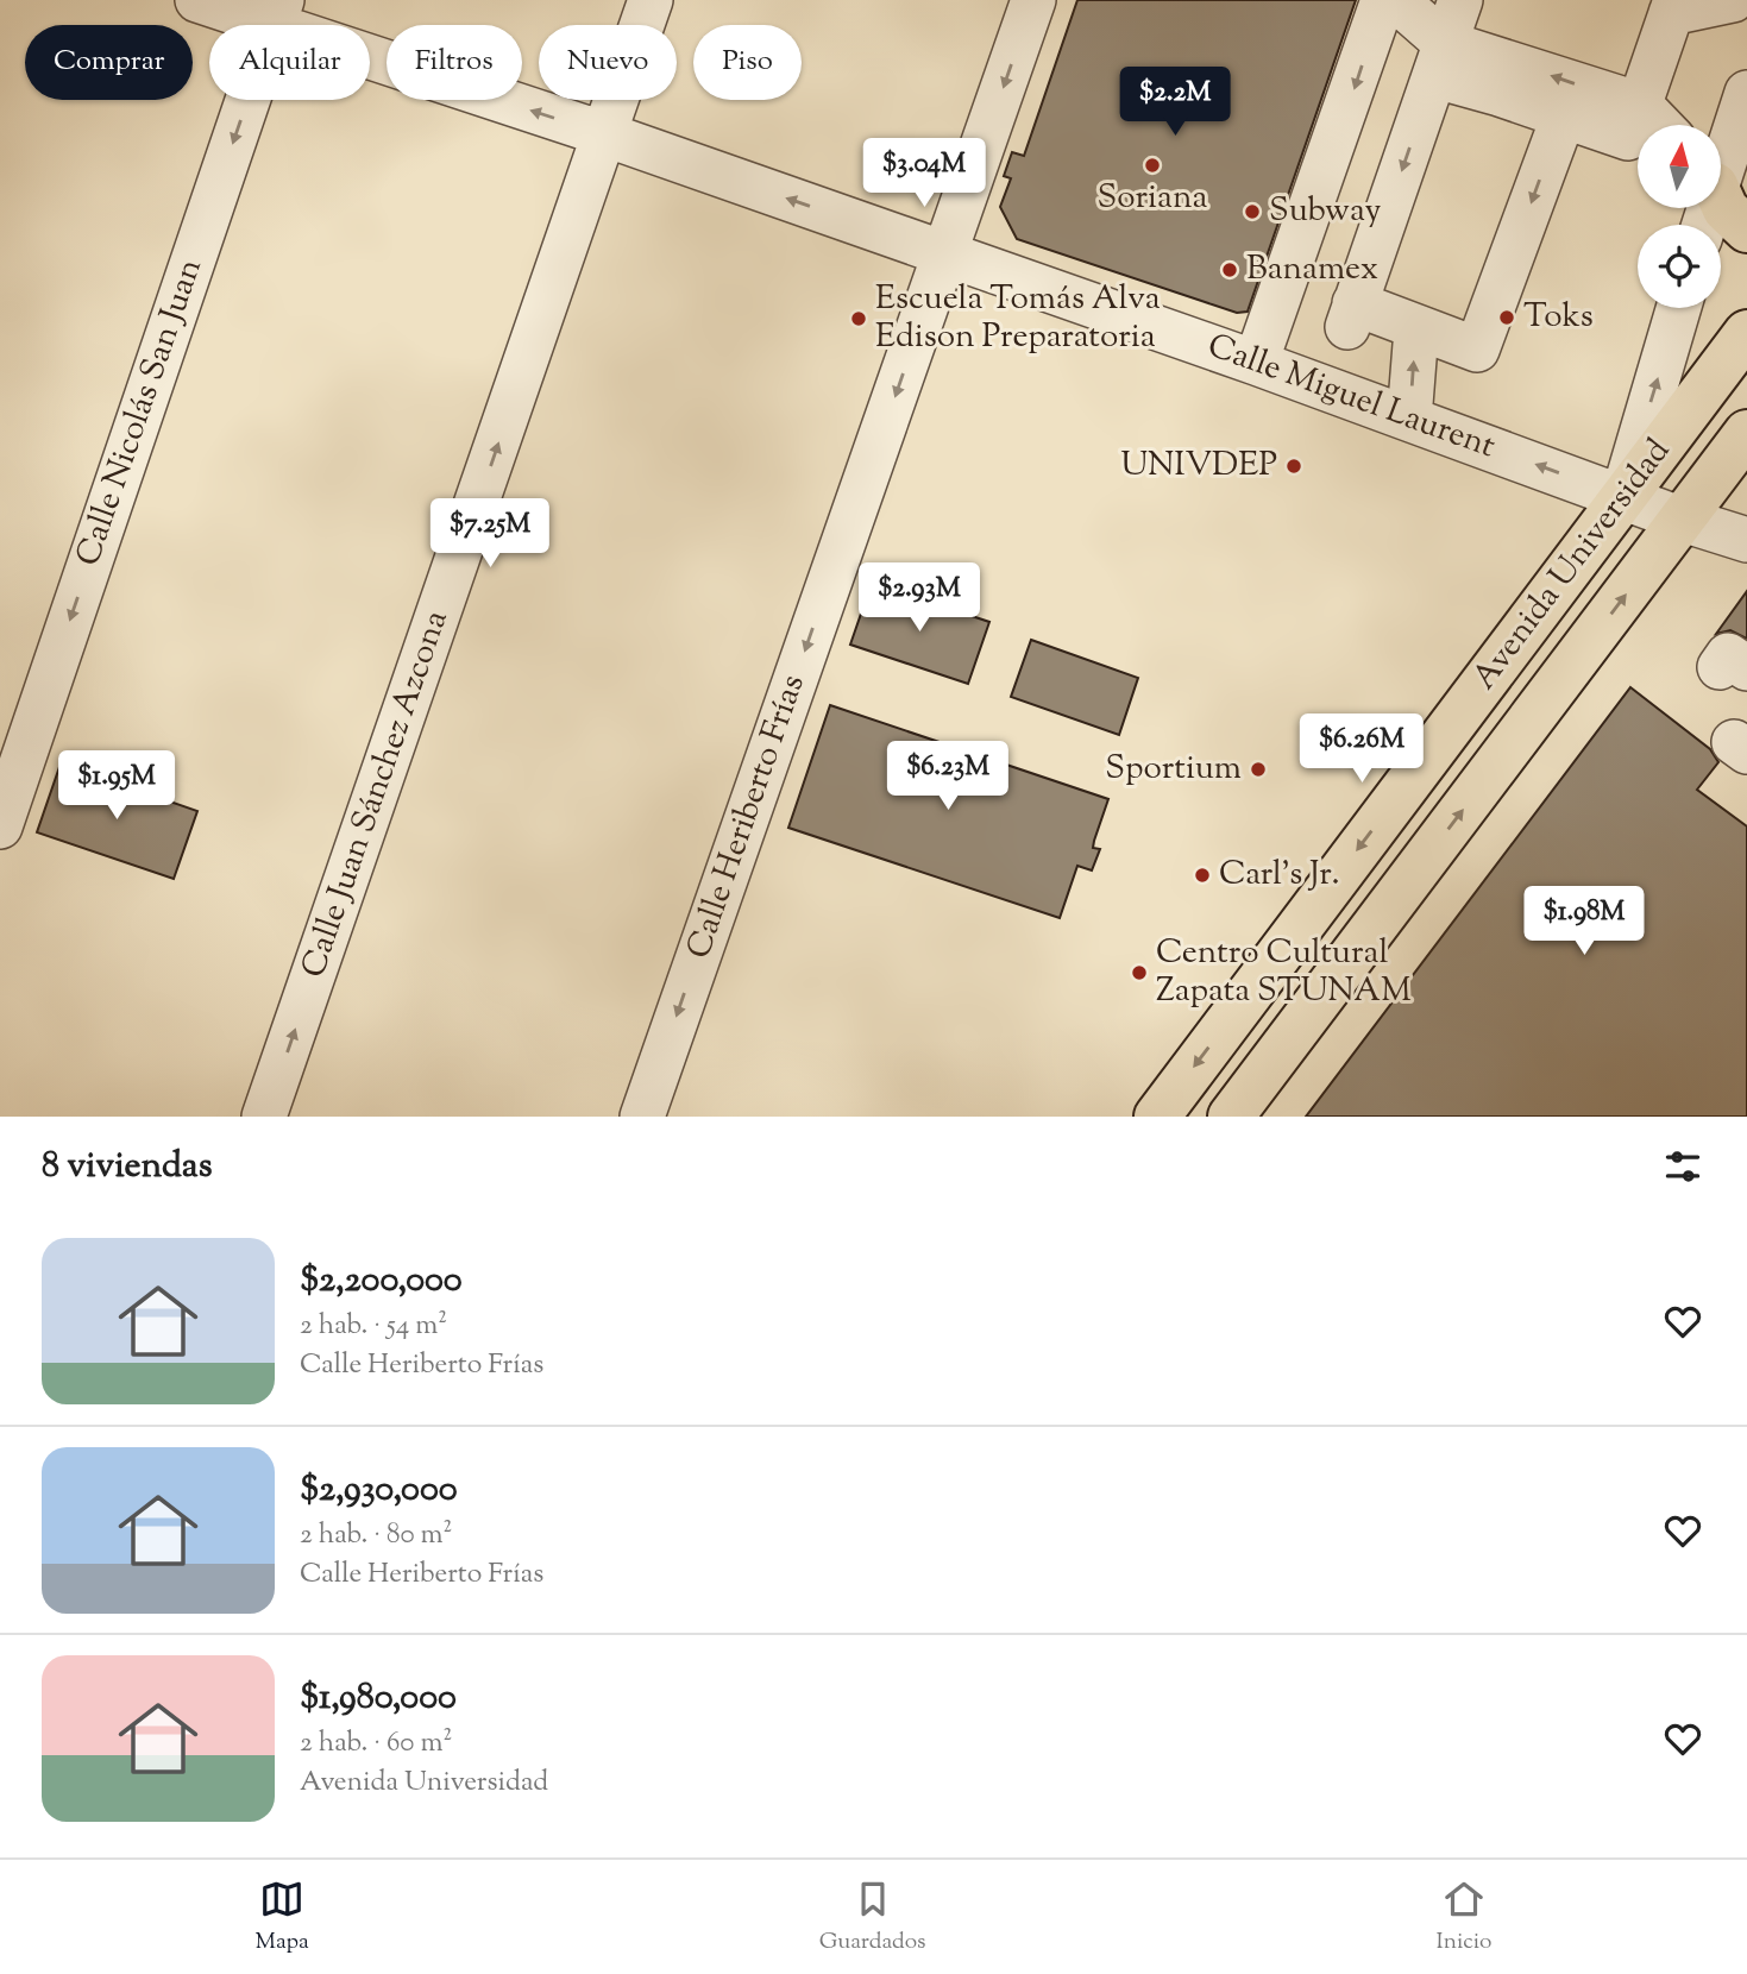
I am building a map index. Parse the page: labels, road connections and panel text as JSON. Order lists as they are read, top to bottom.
{
  "streets": {
    "main road": ["Avenida Universidad"],
    "street": [
      "Calle Miguel Laurent",
      "Calle Nicolás San Juan",
      "Calle Juan Sánchez Azcona",
      "Calle Heriberto Frías"
    ]
  },
  "crossings": [
    ["Calle Miguel Laurent", "Calle Nicolás San Juan"],
    ["Calle Miguel Laurent", "Avenida Universidad"],
    ["Calle Miguel Laurent", "Calle Juan Sánchez Azcona"],
    ["Calle Miguel Laurent", "Calle Heriberto Frías"]
  ],
  "one_way": [
    "Calle Miguel Laurent",
    "Calle Nicolás San Juan",
    "Calle Juan Sánchez Azcona",
    "Calle Heriberto Frías"
  ],
  "places": [
    "Soriana",
    "Subway",
    "Banamex",
    "Toks",
    "Escuela Tomás Alva Edison Preparatoria",
    "UNIVDEP",
    "Sportium",
    "Carl's Jr.",
    "Centro Cultural Zapata STUNAM"
  ],
  "north": "top",
  "page": {
    "chip": [
      "Comprar",
      "Alquilar",
      "Filtros",
      "Nuevo",
      "Piso"
    ],
    "price": [
      "$2.2M",
      "$3.04M",
      "$7.25M",
      "$2.93M",
      "$6.26M",
      "$6.23M",
      "$1.95M",
      "$1.98M"
    ],
    "heading": "8 viviendas",
    "list": [
      {
        "name": "$2,200,000",
        "note": "2 hab. · 54 m² · Calle Heriberto Frías"
      },
      {
        "name": "$2,930,000",
        "note": "2 hab. · 80 m² · Calle Heriberto Frías"
      },
      {
        "name": "$1,980,000",
        "note": "2 hab. · 60 m² · Avenida Universidad"
      }
    ],
    "tabs": ["Mapa", "Guardados", "Inicio"]
  }
}
